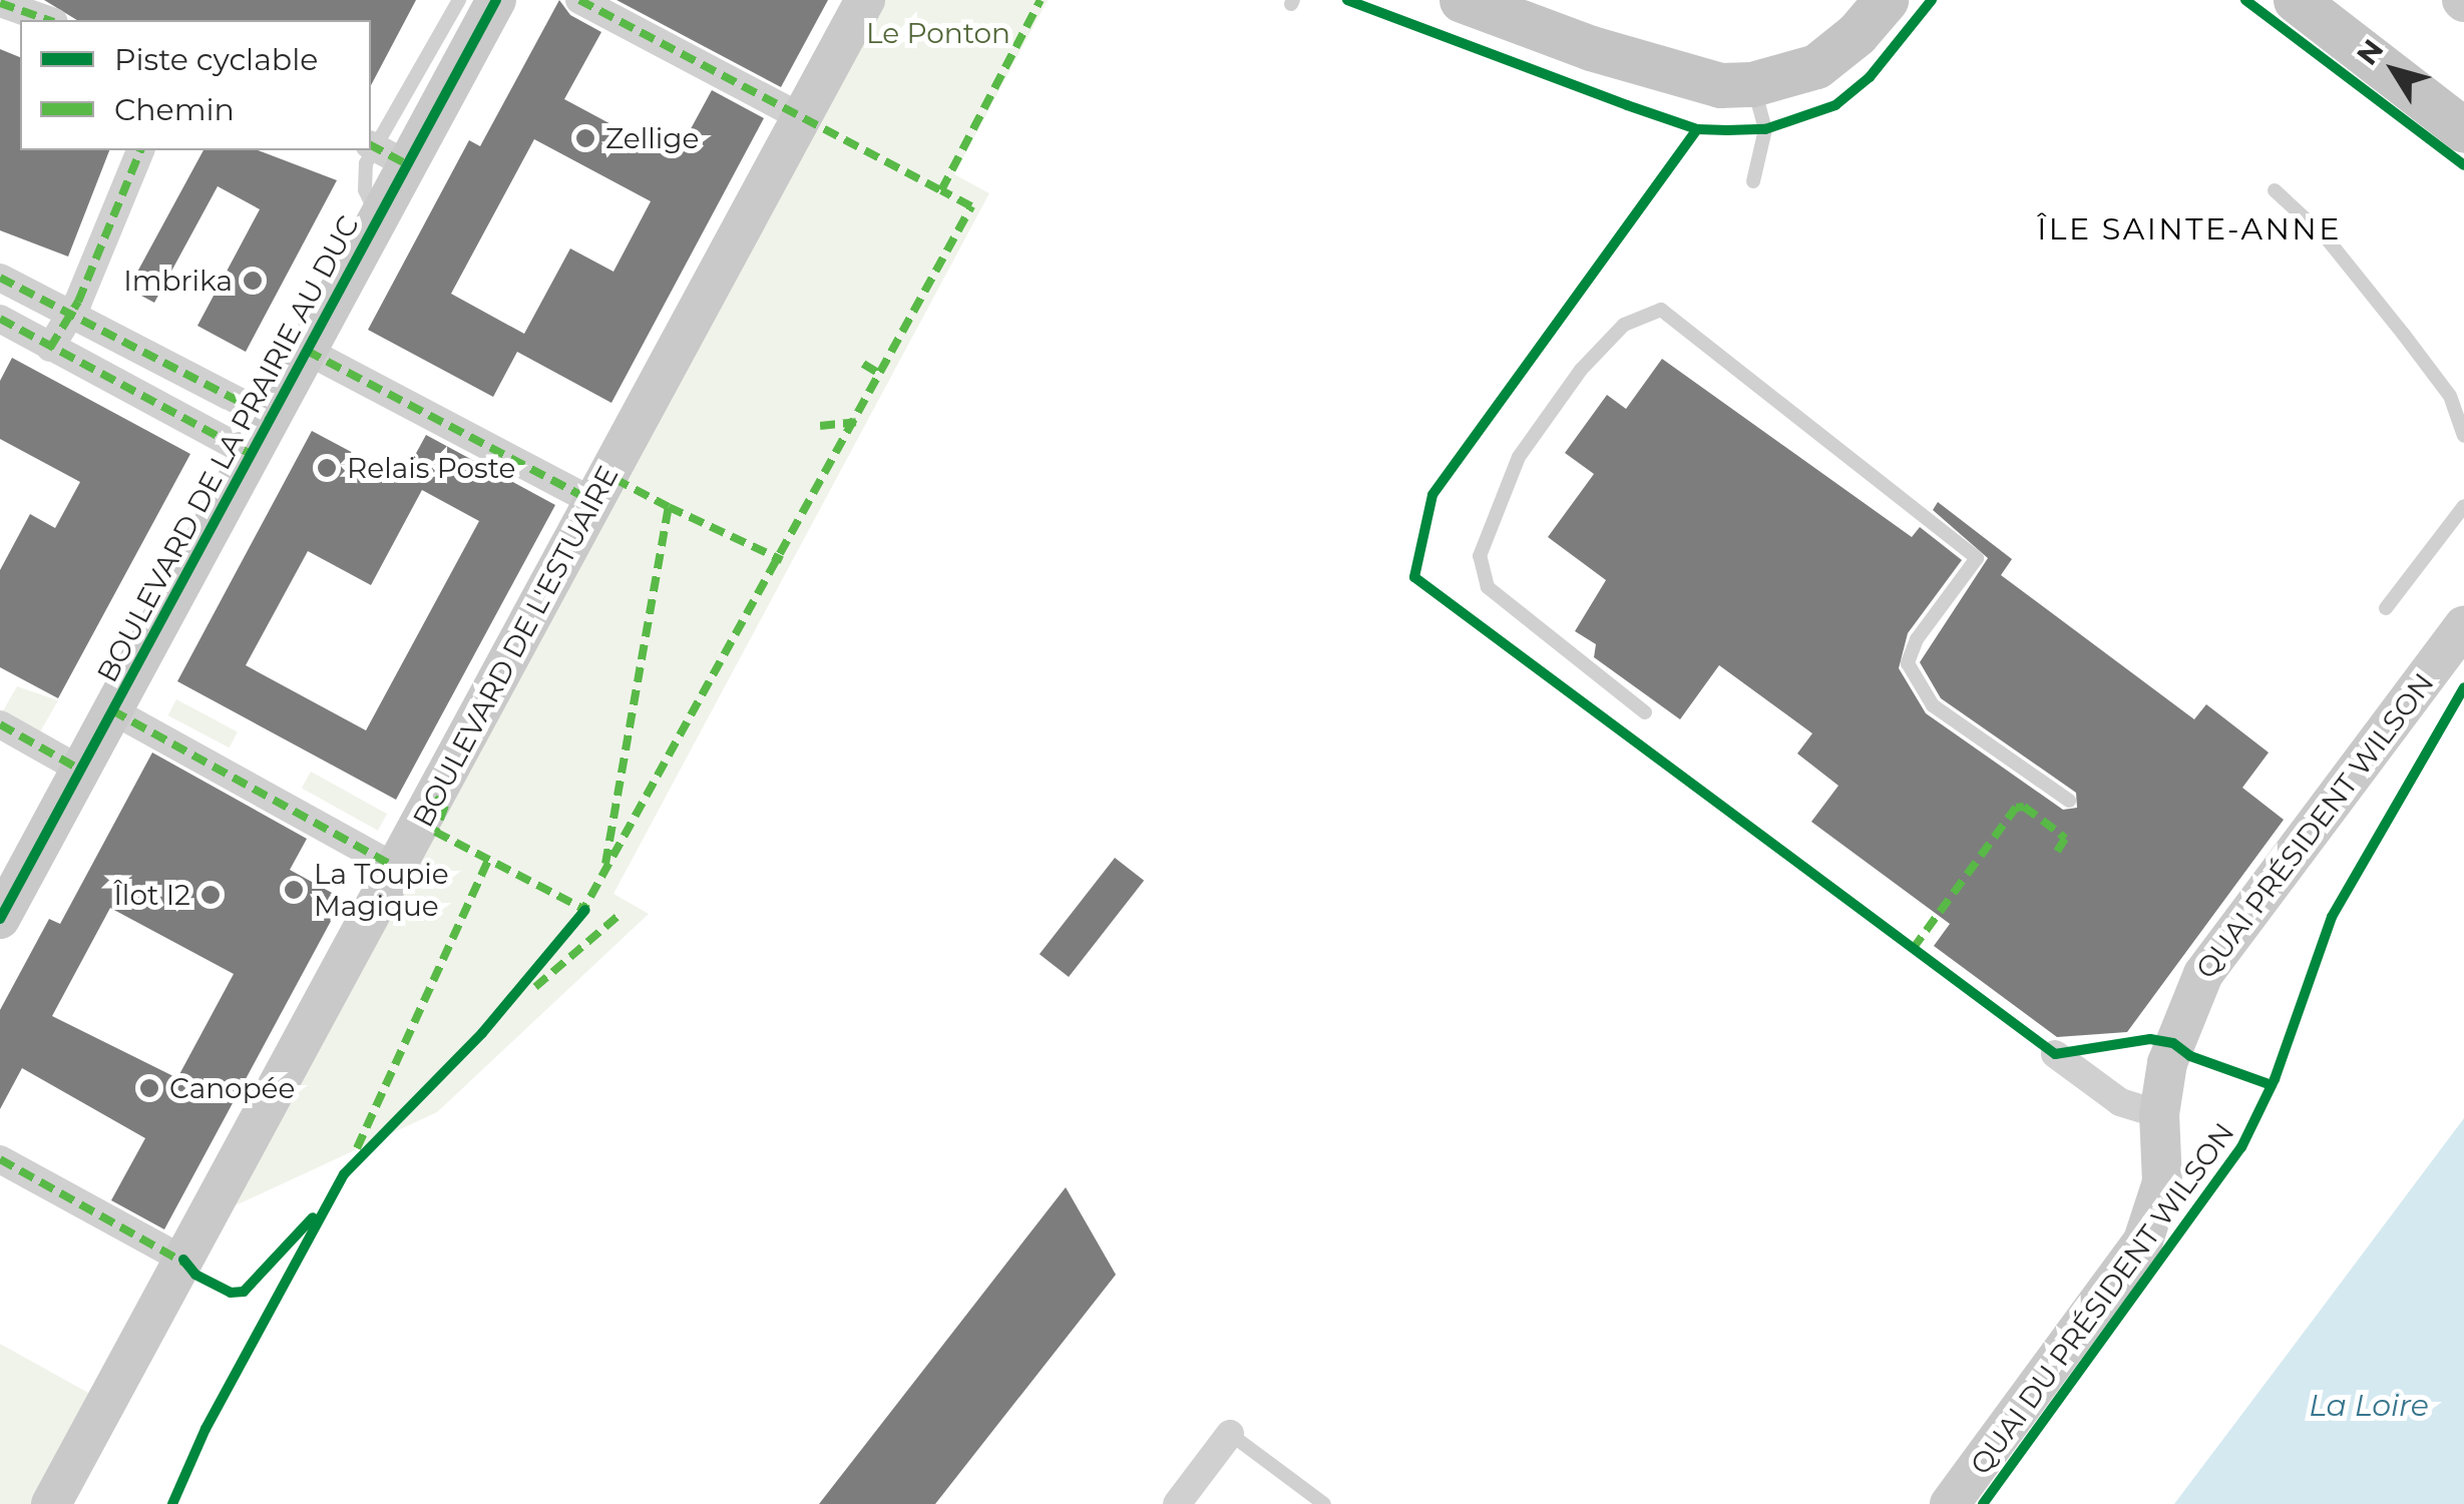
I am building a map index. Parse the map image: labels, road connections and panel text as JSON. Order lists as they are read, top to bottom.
{
  "streets": {
    "main road": ["BOULEVARD DE LA PRAIRIE AU DUC", "BOULEVARD DE L'ESTUAIRE", "QUAI PRÉSIDENT WILSON"],
    "cycle path": ["QUAI DU PRÉSIDENT WILSON"]
  },
  "districts": ["ÎLE SAINTE-ANNE"],
  "water": ["La Loire"],
  "parks": ["Le Ponton"],
  "places": [
    "Zellige",
    "Imbrika",
    "Relais Poste",
    "La Toupie Magique",
    "Îlot I2",
    "Canopée"
  ],
  "legend": ["Piste cyclable", "Chemin"],
  "north": "top left"
}
